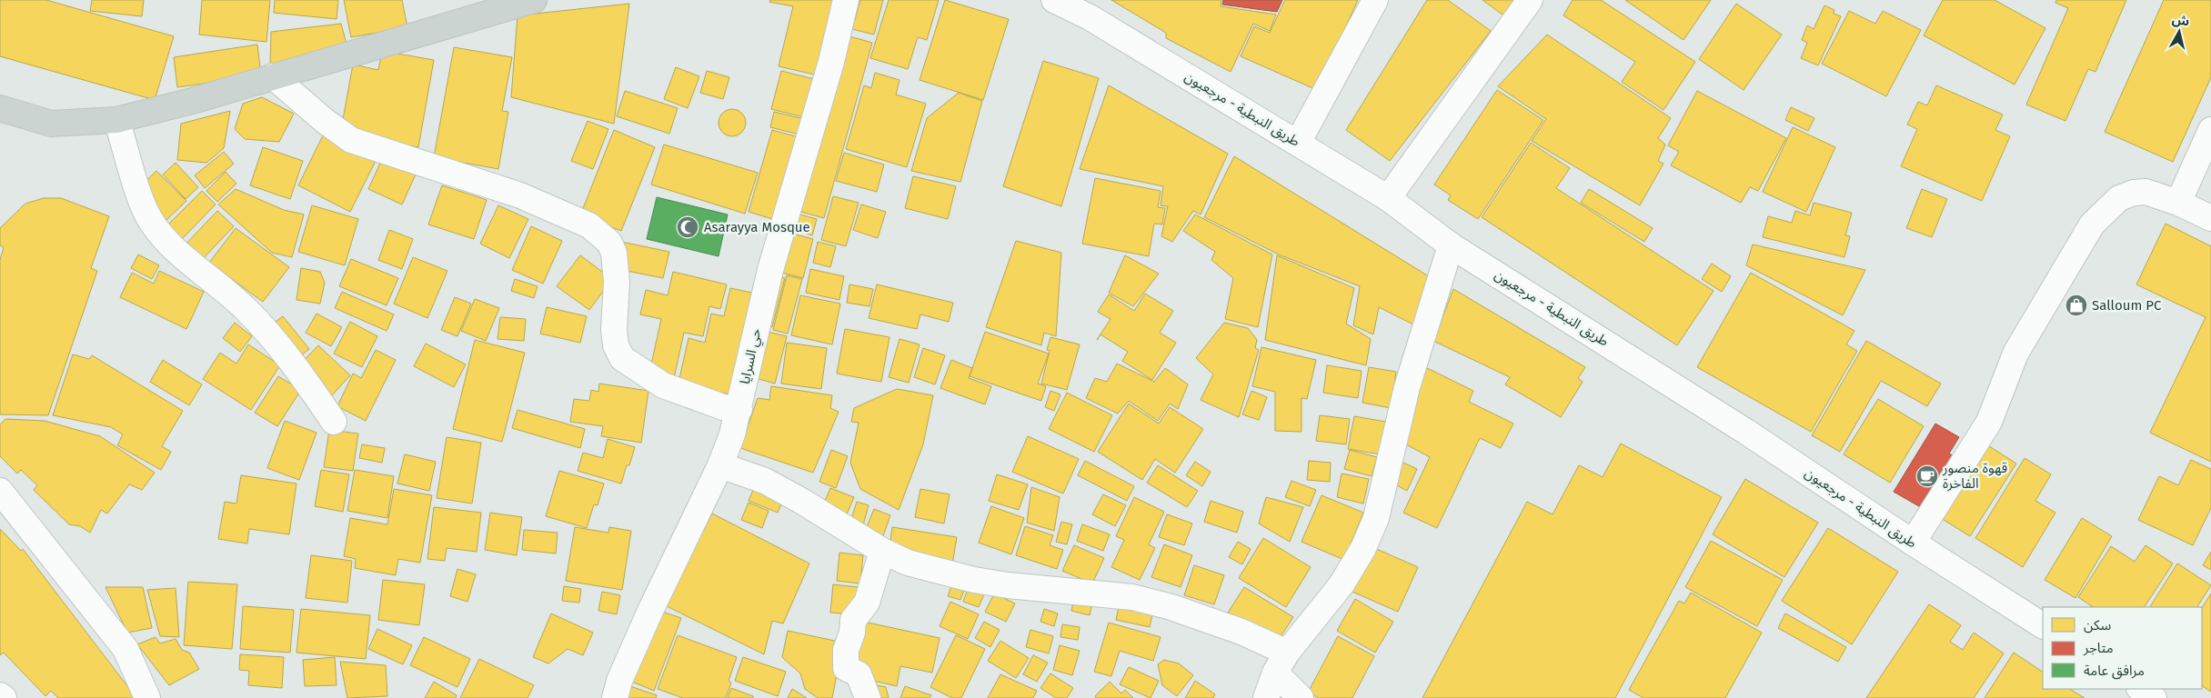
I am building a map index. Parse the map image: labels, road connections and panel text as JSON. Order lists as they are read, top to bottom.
{
  "streets": {
    "street": ["طريق النبطية - مرجعيون", "حي السرايا"]
  },
  "places": {
    "mosque": ["Asarayya Mosque"],
    "shop": ["Salloum PC"],
    "cafe": ["قهوة منصور الفاخرة"]
  },
  "legend": ["سكن", "متاجر", "مرافق عامة"],
  "north": "top"
}
